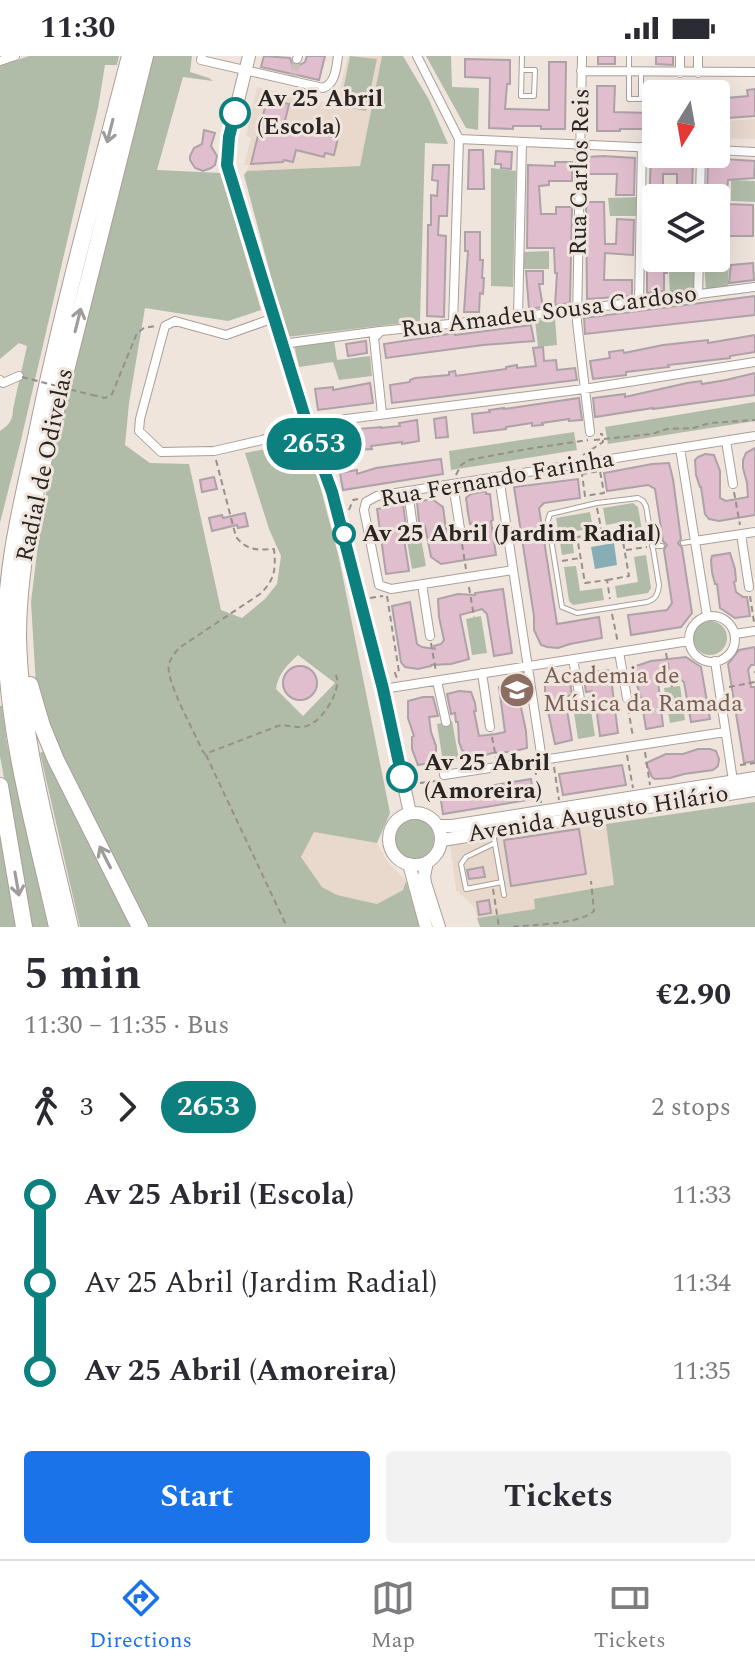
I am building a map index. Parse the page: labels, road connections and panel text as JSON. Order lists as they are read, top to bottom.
{
  "streets": {
    "highway": ["Radial de Odivelas"],
    "main road": ["Avenida Augusto Hilário"],
    "street": ["Rua Carlos Reis", "Rua Amadeu Sousa Cardoso", "Rua Fernando Farinha"]
  },
  "crossings": [
    ["Rua Carlos Reis", "Rua Amadeu Sousa Cardoso"]
  ],
  "places": {
    "other": ["Av 25 Abril (Escola)", "Av 25 Abril (Jardim Radial)", "Av 25 Abril (Amoreira)"],
    "school or university": ["Academia de Música da Ramada"]
  },
  "lines": ["bus line 2653"],
  "north": "bottom",
  "page": {
    "status": "11:30",
    "on_map": "2653",
    "heading": ["5 min", "11:30 – 11:35 · Bus", "€2.90"],
    "legs": ["3", "2653", "2 stops"],
    "list": [
      {
        "name": "Av 25 Abril (Escola)",
        "value": "11:33"
      },
      {
        "name": "Av 25 Abril (Jardim Radial)",
        "value": "11:34"
      },
      {
        "name": "Av 25 Abril (Amoreira)",
        "value": "11:35"
      }
    ],
    "buttons": ["Start", "Tickets"],
    "tabs": ["Directions", "Map", "Tickets"]
  }
}
